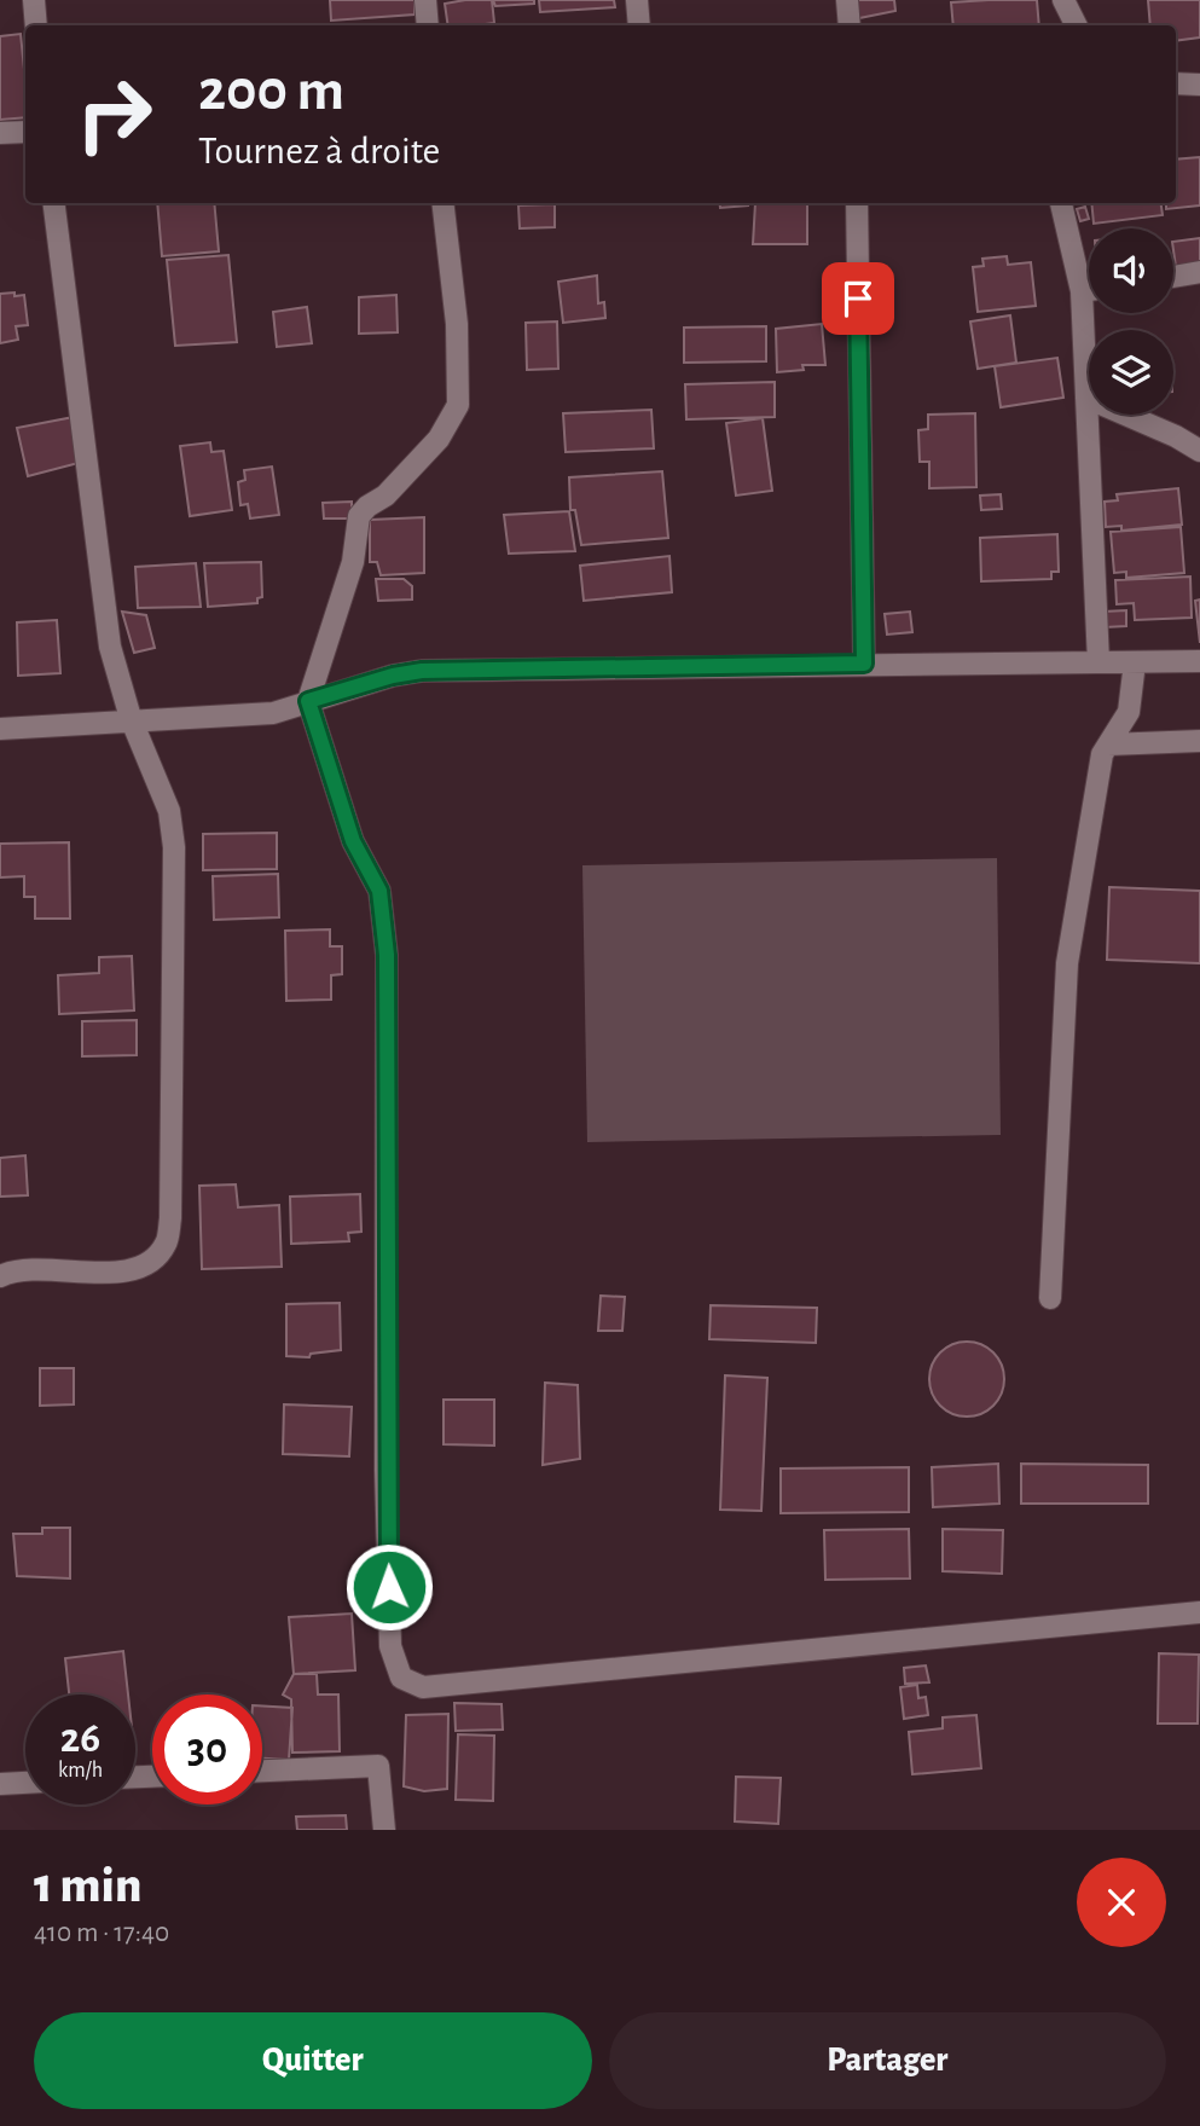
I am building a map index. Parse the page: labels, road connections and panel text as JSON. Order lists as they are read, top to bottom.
{
  "page": {
    "turn": ["200 m", "Tournez à droite"],
    "speed": "26 km/h",
    "limit": "30",
    "heading": ["1 min", "410 m · 17:40"],
    "buttons": ["Quitter", "Partager"]
  }
}
